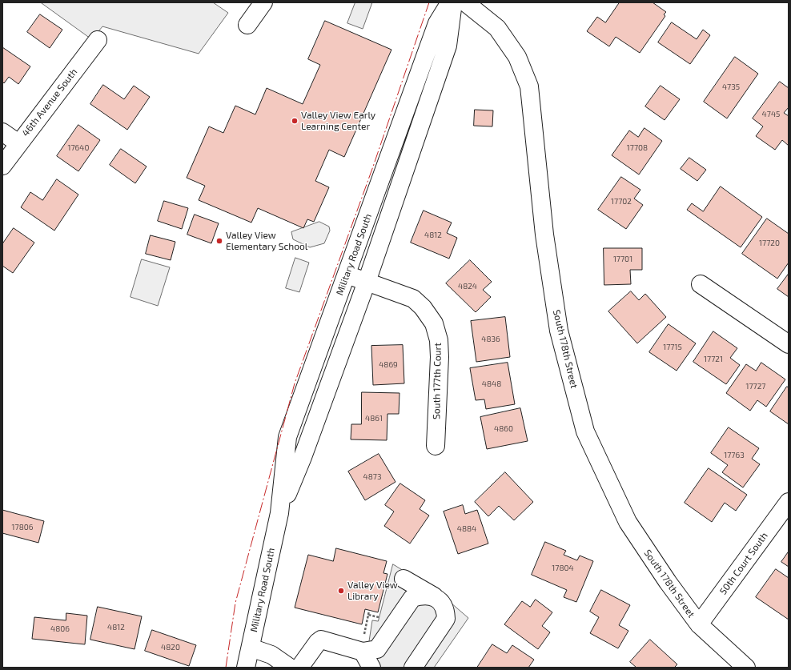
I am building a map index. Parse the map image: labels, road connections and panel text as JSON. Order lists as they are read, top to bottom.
{
  "streets": {
    "street": [
      "46th Avenue South",
      "Military Road South",
      "South 178th Street",
      "South 177th Court",
      "50th Court South"
    ]
  },
  "crossings": [
    ["Military Road South", "South 177th Court"],
    ["South 178th Street", "50th Court South"]
  ],
  "places": ["Valley View Early Learning Center", "Valley View Elementary School", "Valley View Library"],
  "house_numbers": [
    "4735",
    "4745",
    "17640",
    "17708",
    "17702",
    "4812",
    "17720",
    "17701",
    "4824",
    "4836",
    "17715",
    "17721",
    "4869",
    "4848",
    "17727",
    "4861",
    "4860",
    "17763",
    "4873",
    "17806",
    "4884",
    "17804",
    "4812",
    "4806",
    "4820"
  ]
}
